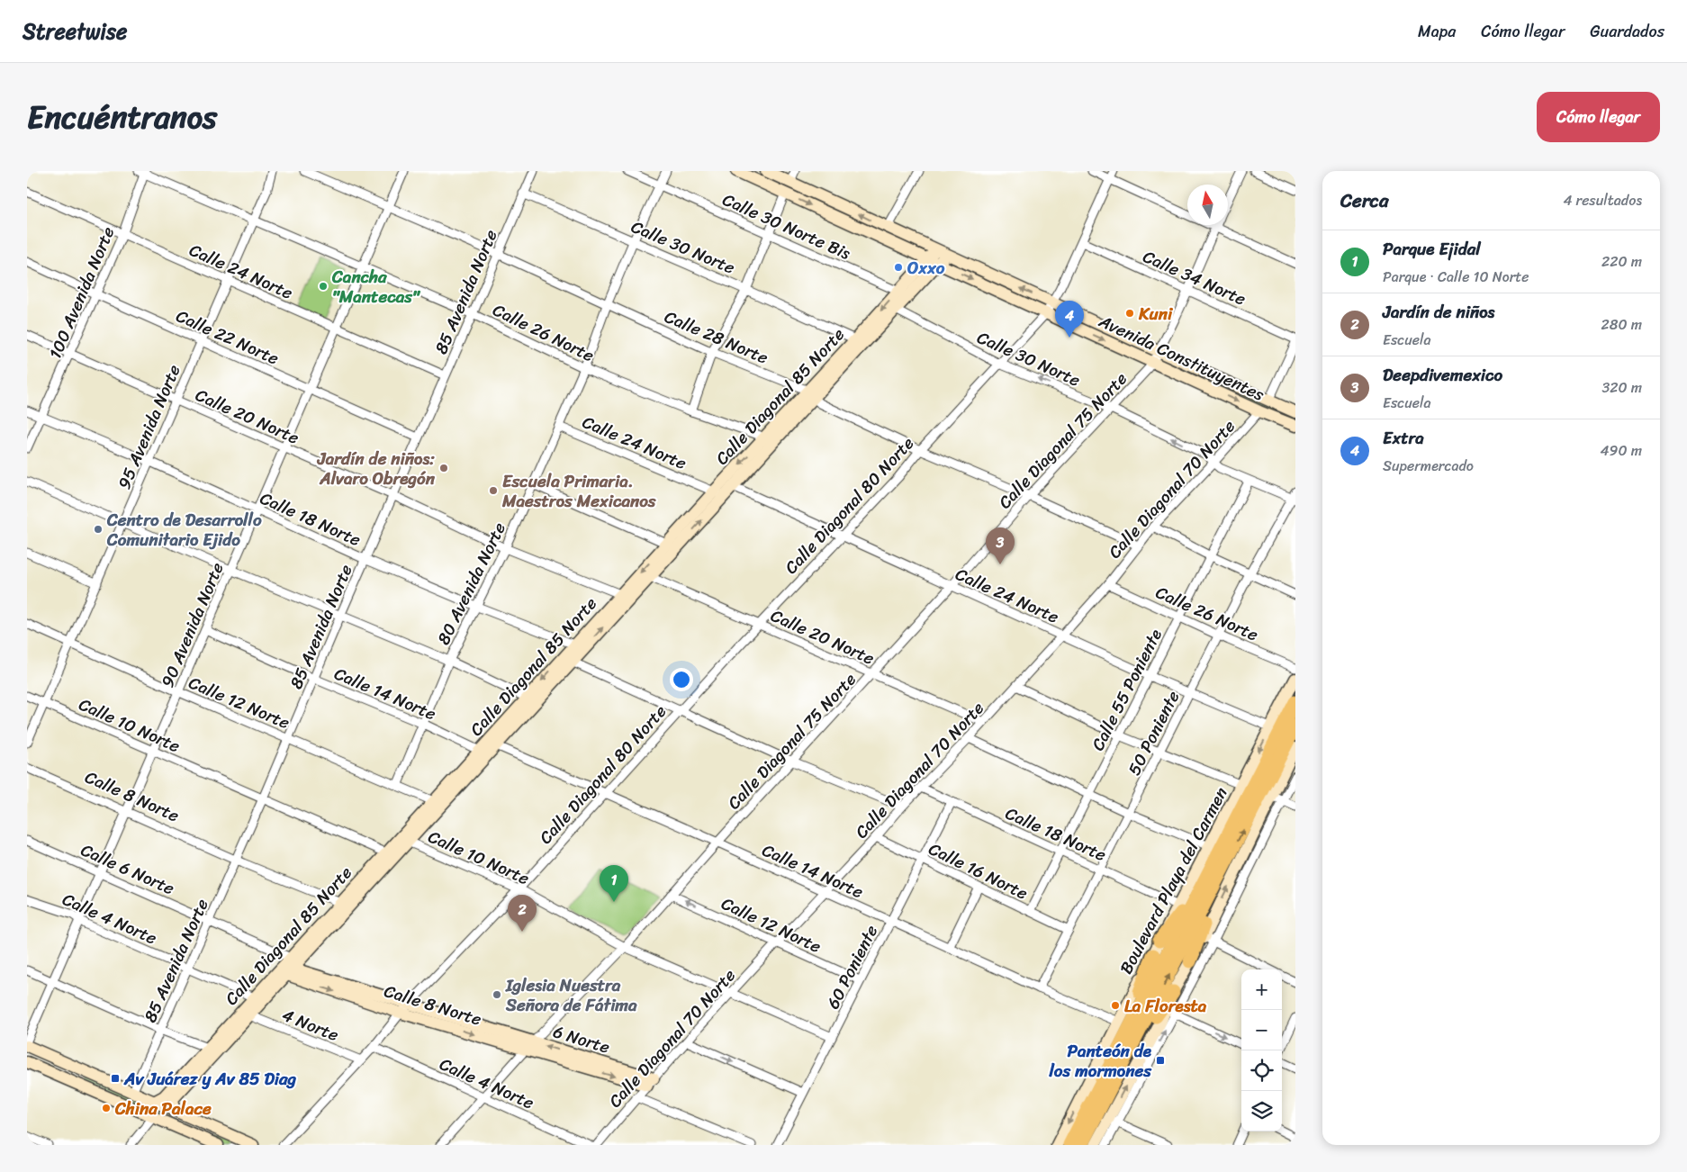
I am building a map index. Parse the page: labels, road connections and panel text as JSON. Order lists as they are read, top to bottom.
{
  "streets": {
    "main road": [
      "Avenida Constituyentes",
      "Calle Diagonal 85 Norte",
      "Boulevard Playa del Carmen",
      "6 Norte"
    ],
    "street": [
      "Calle 30 Norte Bis",
      "Calle 30 Norte",
      "Calle 24 Norte",
      "Calle 34 Norte",
      "85 Avenida Norte",
      "100 Avenida Norte",
      "Calle 26 Norte",
      "Calle 22 Norte",
      "Calle 28 Norte",
      "Calle 20 Norte",
      "95 Avenida Norte",
      "Calle Diagonal 75 Norte",
      "Calle Diagonal 70 Norte",
      "Calle Diagonal 80 Norte",
      "Calle 18 Norte",
      "80 Avenida Norte",
      "90 Avenida Norte",
      "Calle 55 Poniente",
      "Calle 14 Norte",
      "Calle 12 Norte",
      "Calle 10 Norte",
      "50 Poniente",
      "Calle 8 Norte",
      "Calle 6 Norte",
      "Calle 16 Norte",
      "Calle 4 Norte",
      "60 Poniente",
      "4 Norte"
    ]
  },
  "crossings": [
    ["Calle 30 Norte Bis", "Calle Diagonal 85 Norte"],
    ["Calle 30 Norte Bis", "80 Avenida Norte"],
    ["Calle 30 Norte", "85 Avenida Norte"],
    ["Calle 30 Norte", "Calle Diagonal 85 Norte"],
    ["Calle 30 Norte", "Calle Diagonal 75 Norte"],
    ["Calle 30 Norte", "Calle Diagonal 70 Norte"],
    ["Calle 30 Norte", "Calle Diagonal 80 Norte"],
    ["Calle 30 Norte", "80 Avenida Norte"],
    ["Calle 30 Norte", "Calle 55 Poniente"],
    ["Calle 30 Norte", "50 Poniente"],
    ["Calle 24 Norte", "85 Avenida Norte"],
    ["Calle 24 Norte", "100 Avenida Norte"],
    ["Calle 24 Norte", "Calle Diagonal 85 Norte"],
    ["Calle 24 Norte", "95 Avenida Norte"],
    ["Calle 24 Norte", "Calle Diagonal 75 Norte"],
    ["Calle 24 Norte", "Calle Diagonal 70 Norte"],
    ["Calle 24 Norte", "Calle Diagonal 80 Norte"],
    ["Calle 24 Norte", "80 Avenida Norte"],
    ["Calle 24 Norte", "90 Avenida Norte"],
    ["Calle 24 Norte", "Calle 55 Poniente"],
    ["Calle 24 Norte", "50 Poniente"],
    ["Calle 24 Norte", "Boulevard Playa del Carmen"],
    ["Calle 34 Norte", "Calle Diagonal 75 Norte"],
    ["Calle 34 Norte", "Calle Diagonal 80 Norte"],
    ["85 Avenida Norte", "Calle 26 Norte"],
    ["85 Avenida Norte", "Calle 22 Norte"],
    ["85 Avenida Norte", "Calle 28 Norte"],
    ["85 Avenida Norte", "Calle 20 Norte"],
    ["85 Avenida Norte", "Calle 18 Norte"],
    ["85 Avenida Norte", "Calle 14 Norte"],
    ["85 Avenida Norte", "Calle 12 Norte"],
    ["85 Avenida Norte", "Calle 10 Norte"],
    ["85 Avenida Norte", "Calle 8 Norte"],
    ["85 Avenida Norte", "Calle 6 Norte"],
    ["85 Avenida Norte", "Calle 4 Norte"],
    ["100 Avenida Norte", "Calle 26 Norte"],
    ["100 Avenida Norte", "Calle 22 Norte"],
    ["100 Avenida Norte", "Calle 20 Norte"],
    ["100 Avenida Norte", "Calle 18 Norte"],
    ["Calle 26 Norte", "Calle Diagonal 85 Norte"],
    ["Calle 26 Norte", "95 Avenida Norte"],
    ["Calle 26 Norte", "Calle Diagonal 70 Norte"],
    ["Calle 26 Norte", "80 Avenida Norte"],
    ["Calle 26 Norte", "90 Avenida Norte"],
    ["Calle 26 Norte", "Calle 55 Poniente"],
    ["Calle 26 Norte", "50 Poniente"],
    ["Calle 22 Norte", "95 Avenida Norte"],
    ["Calle 22 Norte", "90 Avenida Norte"],
    ["Calle 28 Norte", "Calle Diagonal 85 Norte"],
    ["Calle 28 Norte", "Calle Diagonal 75 Norte"],
    ["Calle 28 Norte", "Calle Diagonal 70 Norte"],
    ["Calle 28 Norte", "Calle Diagonal 80 Norte"],
    ["Calle 28 Norte", "80 Avenida Norte"],
    ["Calle 28 Norte", "90 Avenida Norte"],
    ["Avenida Constituyentes", "Calle Diagonal 85 Norte"],
    ["Avenida Constituyentes", "Calle Diagonal 75 Norte"],
    ["Avenida Constituyentes", "Calle Diagonal 70 Norte"],
    ["Avenida Constituyentes", "Calle Diagonal 80 Norte"],
    ["Calle Diagonal 85 Norte", "Calle 20 Norte"],
    ["Calle Diagonal 85 Norte", "Calle 18 Norte"],
    ["Calle Diagonal 85 Norte", "Calle 14 Norte"],
    ["Calle Diagonal 85 Norte", "Calle 12 Norte"],
    ["Calle Diagonal 85 Norte", "Calle 10 Norte"],
    ["Calle Diagonal 85 Norte", "Calle 8 Norte"],
    ["Calle Diagonal 85 Norte", "Calle 6 Norte"],
    ["Calle Diagonal 85 Norte", "Calle 4 Norte"],
    ["Calle Diagonal 85 Norte", "4 Norte"],
    ["Calle Diagonal 85 Norte", "6 Norte"],
    ["Calle 20 Norte", "95 Avenida Norte"],
    ["Calle 20 Norte", "Calle Diagonal 75 Norte"],
    ["Calle 20 Norte", "Calle Diagonal 70 Norte"],
    ["Calle 20 Norte", "Calle Diagonal 80 Norte"],
    ["Calle 20 Norte", "80 Avenida Norte"],
    ["Calle 20 Norte", "90 Avenida Norte"],
    ["95 Avenida Norte", "Calle 18 Norte"],
    ["95 Avenida Norte", "Calle 12 Norte"],
    ["95 Avenida Norte", "Calle 10 Norte"],
    ["Calle Diagonal 75 Norte", "Calle 14 Norte"],
    ["Calle Diagonal 75 Norte", "Calle 12 Norte"],
    ["Calle Diagonal 75 Norte", "Calle 10 Norte"],
    ["Calle Diagonal 75 Norte", "Calle 4 Norte"],
    ["Calle Diagonal 75 Norte", "6 Norte"],
    ["Calle Diagonal 70 Norte", "Calle 18 Norte"],
    ["Calle Diagonal 70 Norte", "Calle 14 Norte"],
    ["Calle Diagonal 70 Norte", "Calle 12 Norte"],
    ["Calle Diagonal 70 Norte", "Calle 10 Norte"],
    ["Calle Diagonal 70 Norte", "Calle 16 Norte"],
    ["Calle Diagonal 70 Norte", "6 Norte"],
    ["Calle Diagonal 80 Norte", "Calle 14 Norte"],
    ["Calle Diagonal 80 Norte", "Calle 10 Norte"],
    ["Calle Diagonal 80 Norte", "Calle 4 Norte"],
    ["Calle Diagonal 80 Norte", "4 Norte"],
    ["Calle Diagonal 80 Norte", "6 Norte"],
    ["Calle 18 Norte", "80 Avenida Norte"],
    ["Calle 18 Norte", "90 Avenida Norte"],
    ["Calle 18 Norte", "Calle 55 Poniente"],
    ["Calle 18 Norte", "50 Poniente"],
    ["Calle 18 Norte", "Boulevard Playa del Carmen"],
    ["Calle 18 Norte", "60 Poniente"],
    ["80 Avenida Norte", "Calle 14 Norte"],
    ["80 Avenida Norte", "Calle 12 Norte"],
    ["90 Avenida Norte", "Calle 14 Norte"],
    ["90 Avenida Norte", "Calle 12 Norte"],
    ["90 Avenida Norte", "Calle 10 Norte"],
    ["90 Avenida Norte", "Calle 8 Norte"],
    ["90 Avenida Norte", "Calle 6 Norte"],
    ["90 Avenida Norte", "Calle 4 Norte"],
    ["Calle 55 Poniente", "Calle 16 Norte"],
    ["Calle 14 Norte", "50 Poniente"],
    ["Calle 14 Norte", "Boulevard Playa del Carmen"],
    ["Calle 14 Norte", "60 Poniente"],
    ["Calle 12 Norte", "60 Poniente"],
    ["Calle 10 Norte", "60 Poniente"],
    ["50 Poniente", "Calle 16 Norte"],
    ["Calle 6 Norte", "6 Norte"],
    ["Calle 16 Norte", "60 Poniente"]
  ],
  "places": {
    "other": [
      "Oxxo",
      "Cancha \"Mantecas\"",
      "Kuni",
      "Jardín de niños: Alvaro Obregón",
      "Escuela Primaria. Maestros Mexicanos",
      "Centro de Desarrollo Comunitario Ejido",
      "Iglesia Nuestra Señora de Fátima",
      "La Floresta",
      "China Palace"
    ],
    "transit": ["Panteón de los mormones", "Av Juárez y Av 85 Diag"]
  },
  "north": "top",
  "page": {
    "header": "Streetwise",
    "nav": ["Mapa", "Cómo llegar", "Guardados"],
    "title": "Encuéntranos",
    "buttons": "Cómo llegar",
    "heading": ["Cerca", "4 resultados"],
    "list": [
      {
        "mark": "1",
        "name": "Parque Ejidal",
        "note": "Parque · Calle 10 Norte",
        "value": "220 m"
      },
      {
        "mark": "2",
        "name": "Jardín de niños",
        "note": "Escuela",
        "value": "280 m"
      },
      {
        "mark": "3",
        "name": "Deepdivemexico",
        "note": "Escuela",
        "value": "320 m"
      },
      {
        "mark": "4",
        "name": "Extra",
        "note": "Supermercado",
        "value": "490 m"
      }
    ],
    "pins": [
      "4",
      "3",
      "1",
      "2"
    ],
    "map_buttons": ["+", "−"]
  }
}
